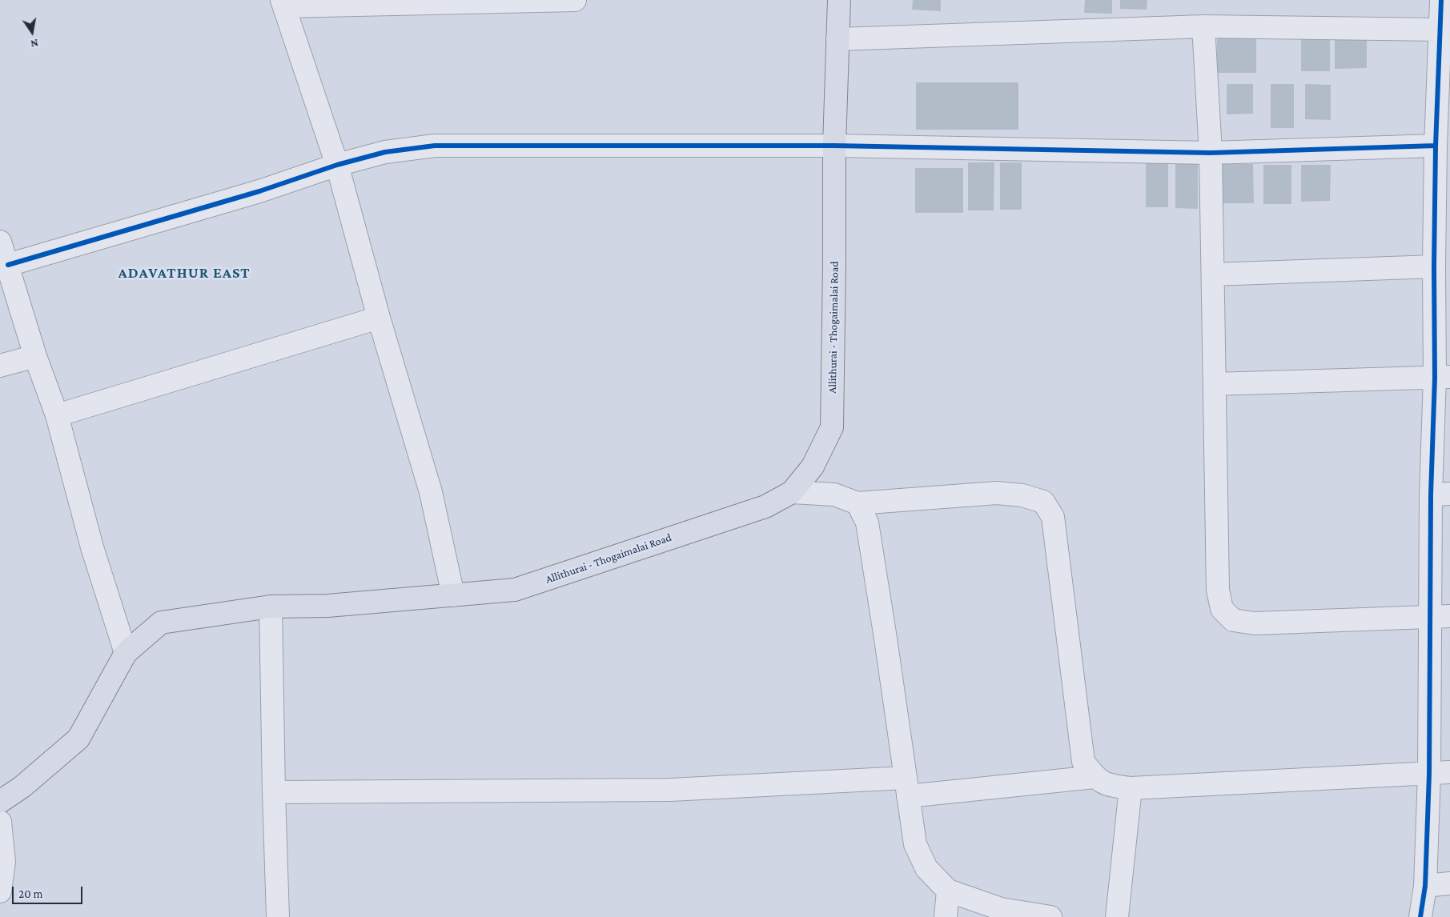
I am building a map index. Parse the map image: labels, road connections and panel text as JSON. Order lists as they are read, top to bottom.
{
  "streets": {
    "main road": ["Allithurai - Thogaimalai Road"]
  },
  "districts": ["ADAVATHUR EAST"],
  "scale_bar": "20 m",
  "north": "bottom"
}
